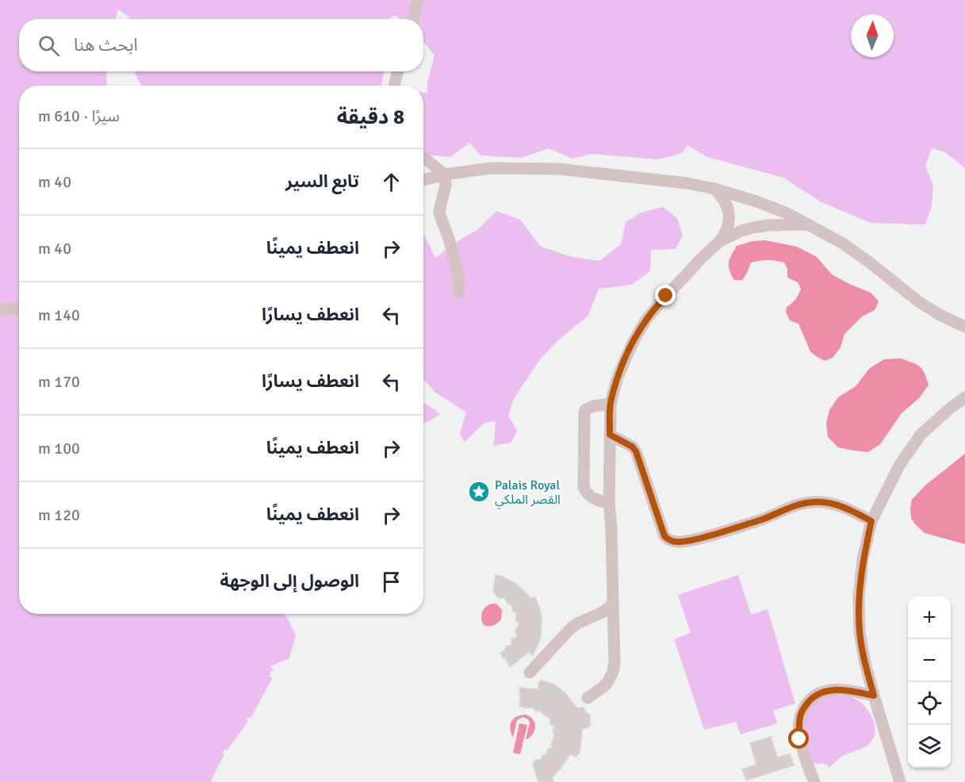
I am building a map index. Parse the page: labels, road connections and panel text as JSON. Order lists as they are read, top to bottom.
{
  "places": {
    "place": ["Palais Royal القصر الملكي"]
  },
  "north": "top",
  "page": {
    "search": "ابحث هنا",
    "heading": ["8 دقيقة", "سيرًا · 610 m"],
    "list": [
      ["تابع السير", "40 m"],
      ["انعطف يمينًا", "40 m"],
      ["انعطف يسارًا", "140 m"],
      ["انعطف يسارًا", "170 m"],
      ["انعطف يمينًا", "100 m"],
      ["انعطف يمينًا", "120 m"],
      "الوصول إلى الوجهة"
    ],
    "map_buttons": ["+", "−"]
  }
}
